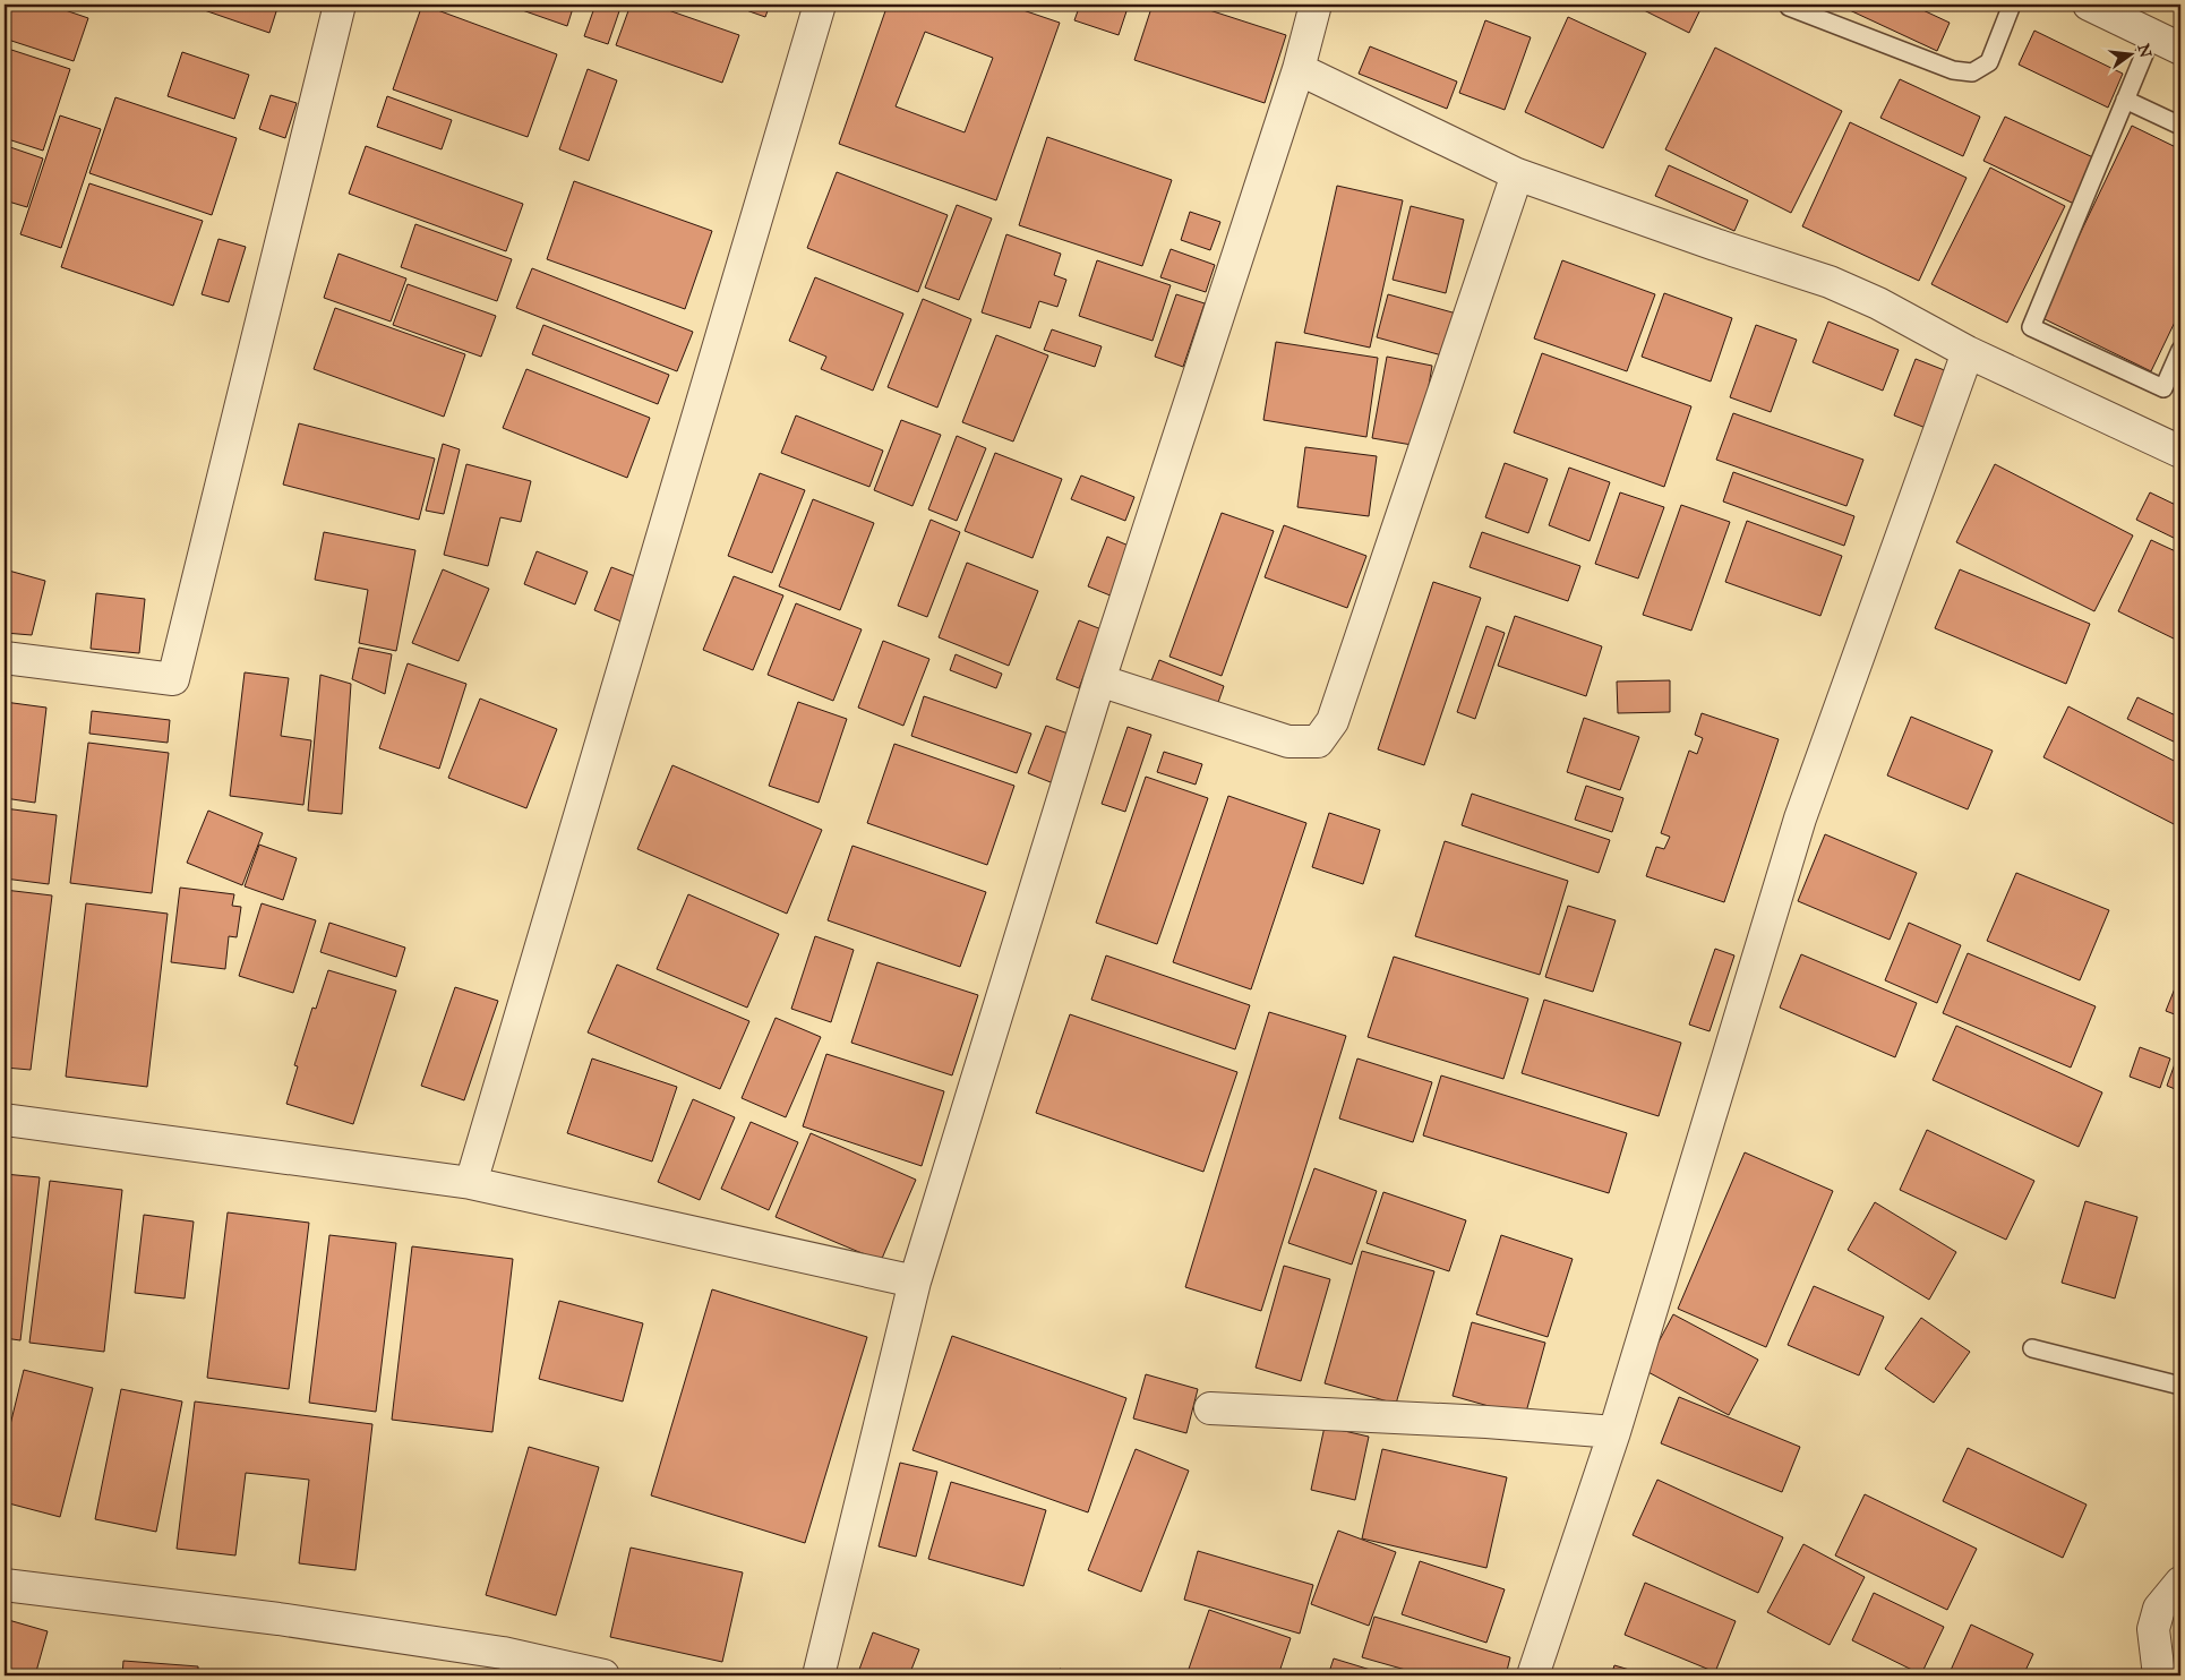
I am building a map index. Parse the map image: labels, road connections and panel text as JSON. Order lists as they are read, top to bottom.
{
  "north": "right"
}
